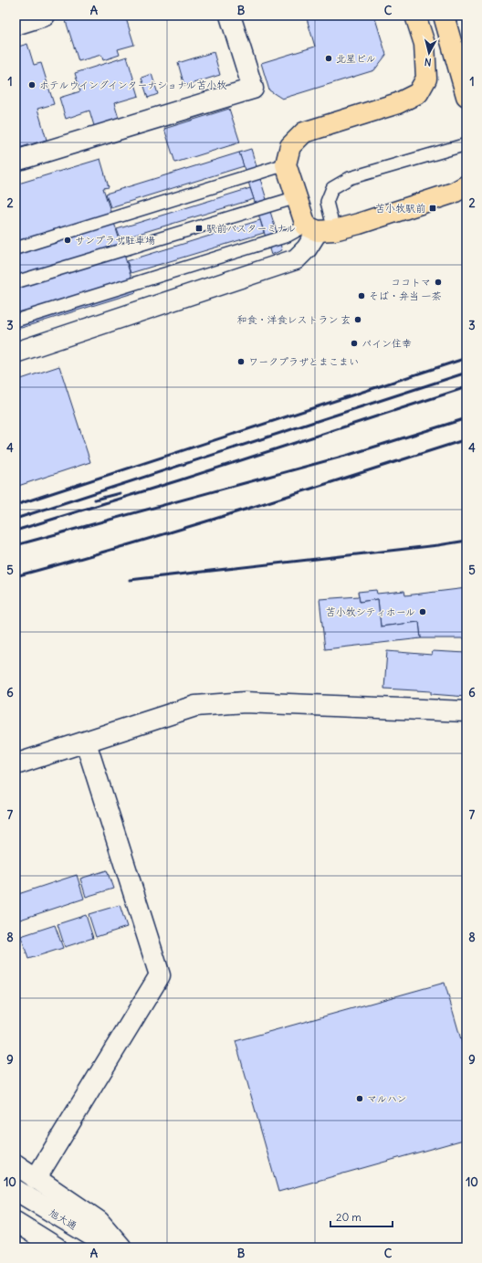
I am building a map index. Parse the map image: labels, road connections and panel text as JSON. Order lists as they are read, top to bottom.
{
  "streets": {
    "street": ["旭大通"]
  },
  "places": {
    "other": [
      "北星ビル",
      "ホテルウイングインターナショナル苫小牧",
      "サンプラザ駐車場",
      "ココトマ",
      "そば・弁当 一茶",
      "和食・洋食レストラン 玄",
      "パイン住幸",
      "ワークプラザとまこまい",
      "苫小牧シティホール",
      "マルハン"
    ],
    "transit": ["苫小牧駅前", "駅前バスターミナル"]
  },
  "scale_bar": "20 m",
  "north": "bottom",
  "grid": {
    "columns": ["A", "B", "C"],
    "rows": [
      "1",
      "2",
      "3",
      "4",
      "5",
      "6",
      "7",
      "8",
      "9",
      "10"
    ]
  }
}
